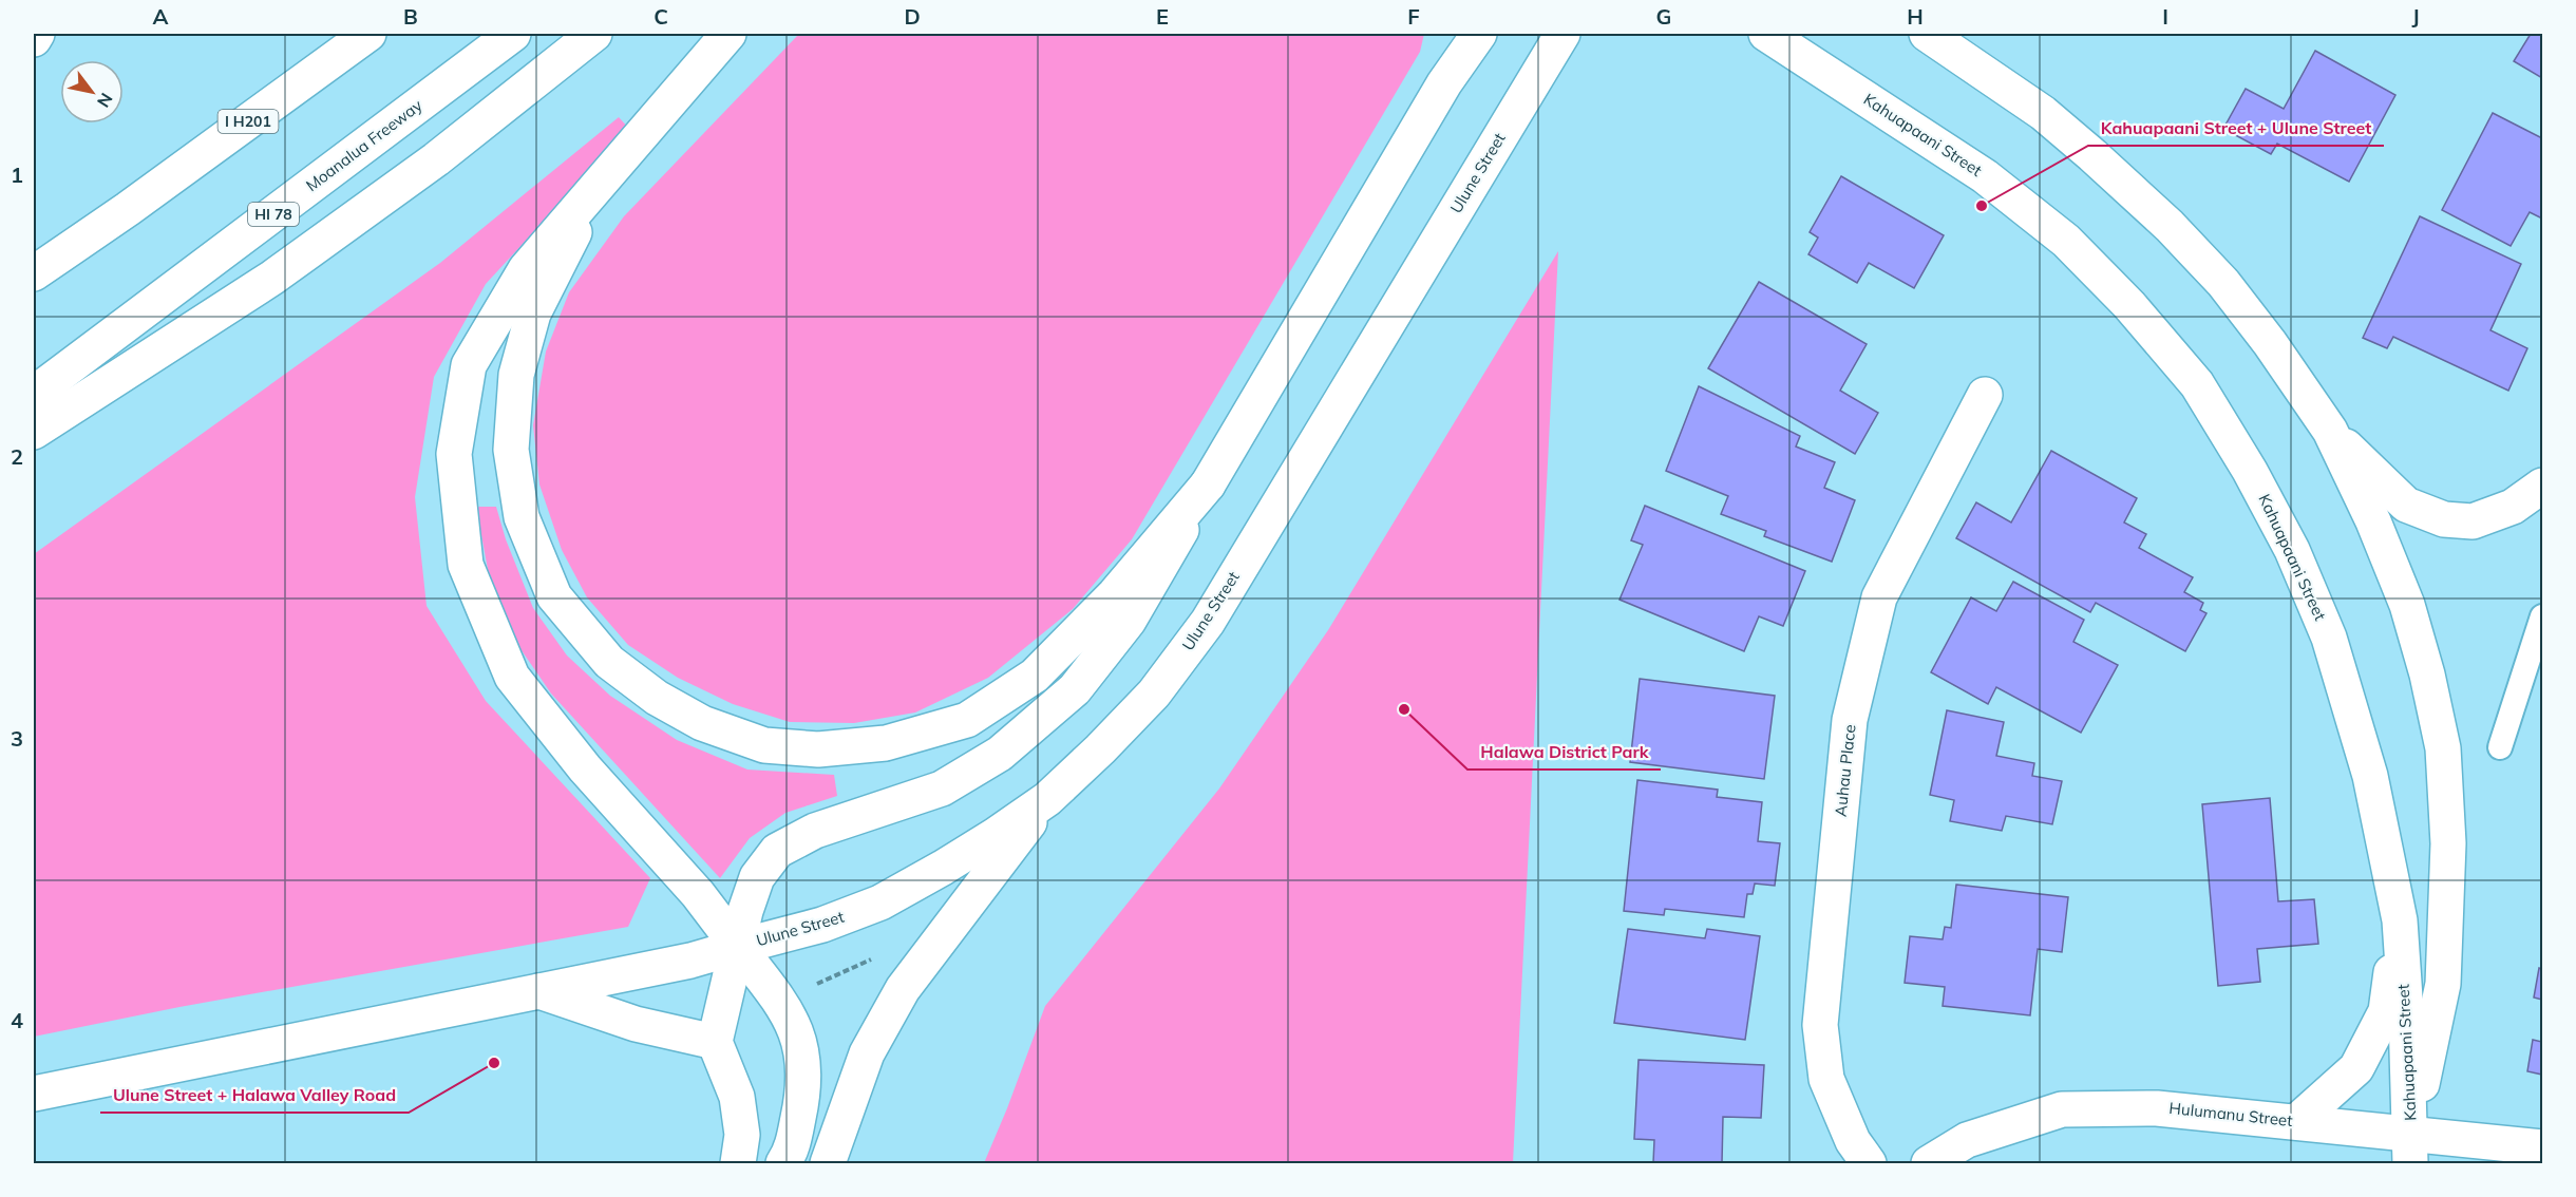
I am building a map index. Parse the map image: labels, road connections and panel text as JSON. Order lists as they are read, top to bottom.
{
  "streets": {
    "main road": [
      "I H201",
      "Kahuapaani Street",
      "Moanalua Freeway",
      "Ulune Street",
      "HI 78",
      "Auhau Place",
      "Hulumanu Street"
    ]
  },
  "crossings": [
    ["Kahuapaani Street", "Hulumanu Street"]
  ],
  "places": ["Kahuapaani Street + Ulune Street", "Halawa District Park", "Ulune Street + Halawa Valley Road"],
  "north": "bottom right",
  "grid": {
    "columns": [
      "A",
      "B",
      "C",
      "D",
      "E",
      "F",
      "G",
      "H",
      "I",
      "J"
    ],
    "rows": [
      "1",
      "2",
      "3",
      "4"
    ]
  }
}
